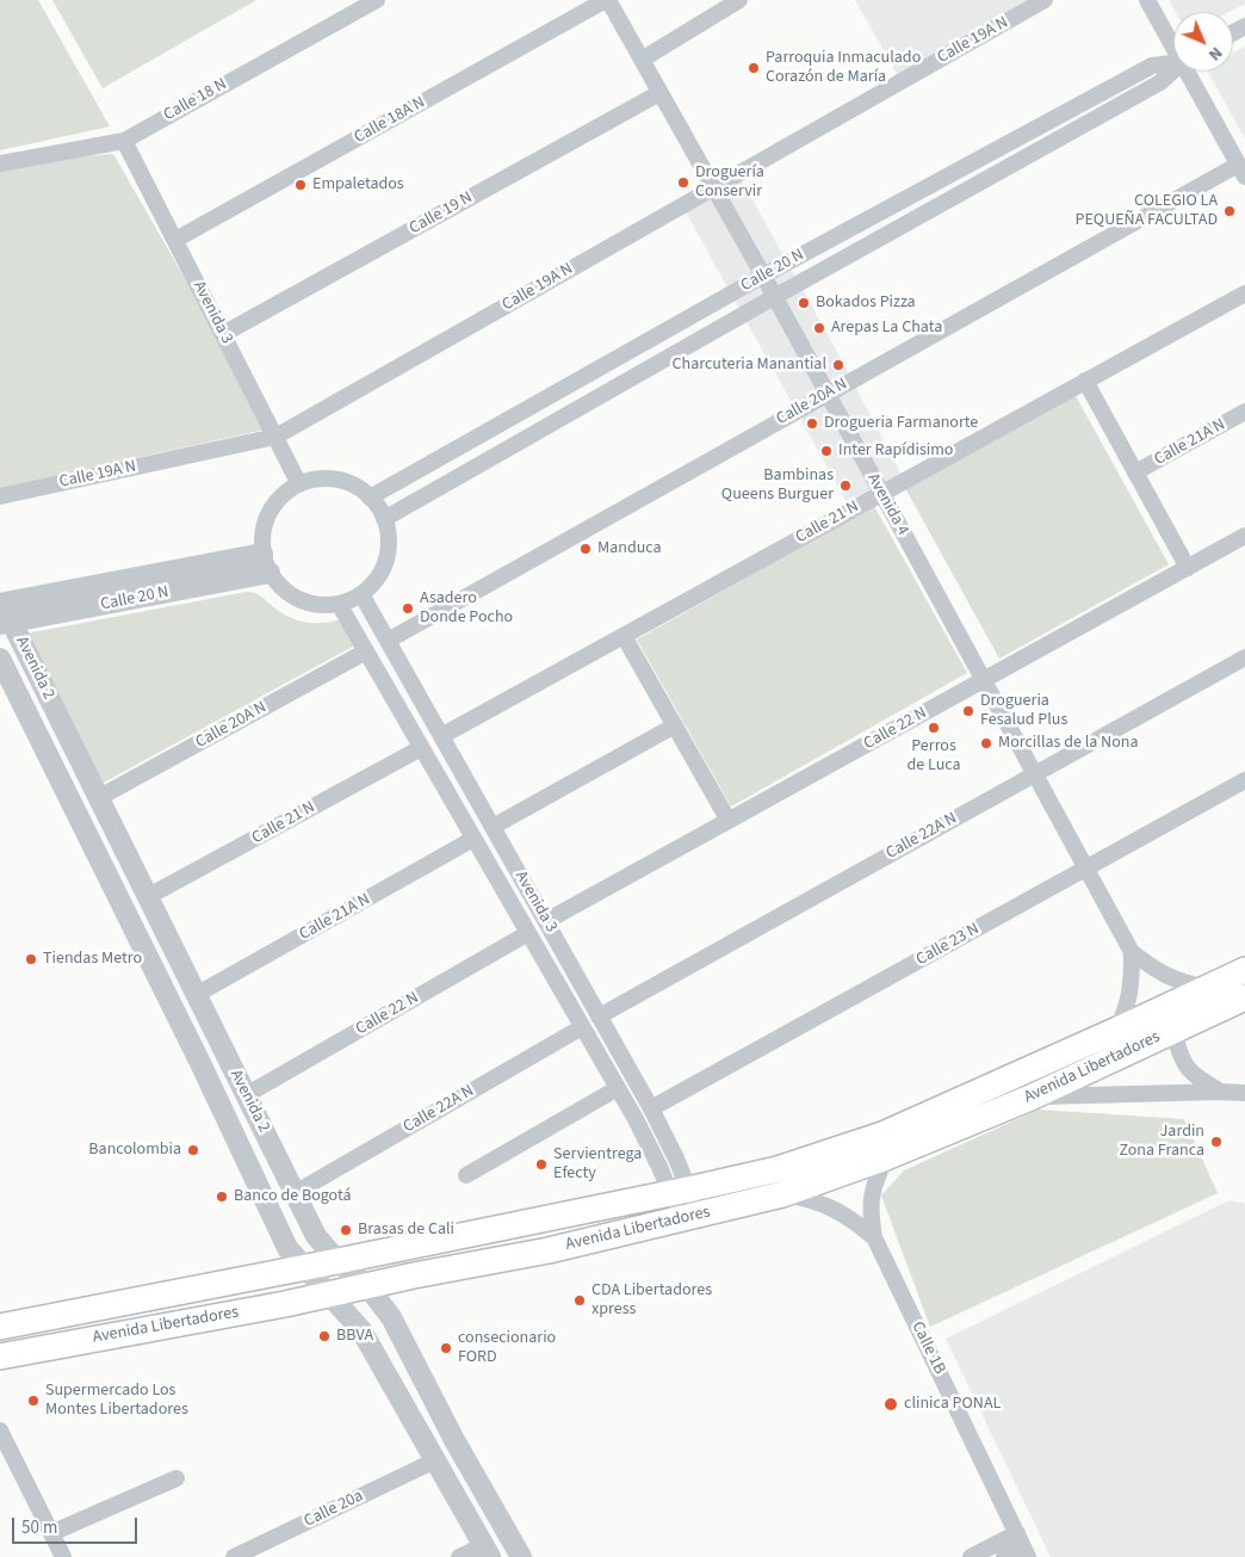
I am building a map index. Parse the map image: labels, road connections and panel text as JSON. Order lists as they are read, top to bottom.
{
  "streets": {
    "main road": ["Avenida Libertadores"],
    "street": [
      "Calle 19A N",
      "Calle 18 N",
      "Calle 18A N",
      "Calle 19 N",
      "Calle 20 N",
      "Avenida 3",
      "Calle 20A N",
      "Calle 21A N",
      "Avenida 4",
      "Calle 21 N",
      "Avenida 2",
      "Calle 22 N",
      "Calle 22A N",
      "Calle 23 N",
      "Calle 1B",
      "Calle 20a"
    ]
  },
  "crossings": [
    ["Calle 19A N", "Avenida 3"],
    ["Calle 19A N", "Avenida 4"],
    ["Calle 18 N", "Avenida 3"],
    ["Calle 18A N", "Avenida 3"],
    ["Calle 18A N", "Avenida 4"],
    ["Calle 19 N", "Avenida 3"],
    ["Calle 19 N", "Avenida 4"],
    ["Calle 20 N", "Avenida 3"],
    ["Calle 20 N", "Avenida 4"],
    ["Calle 20 N", "Avenida 2"],
    ["Avenida 3", "Calle 20A N"],
    ["Avenida 3", "Calle 21A N"],
    ["Avenida 3", "Calle 21 N"],
    ["Avenida 3", "Calle 22 N"],
    ["Avenida 3", "Calle 22A N"],
    ["Avenida 3", "Calle 23 N"],
    ["Avenida 3", "Avenida Libertadores"],
    ["Calle 20A N", "Avenida 4"],
    ["Calle 20A N", "Avenida 2"],
    ["Calle 21A N", "Avenida 2"],
    ["Avenida 4", "Calle 21 N"],
    ["Avenida 4", "Calle 22 N"],
    ["Avenida 4", "Calle 22A N"],
    ["Avenida 4", "Calle 23 N"],
    ["Avenida 4", "Avenida Libertadores"],
    ["Calle 21 N", "Avenida 2"],
    ["Avenida 2", "Calle 22 N"],
    ["Avenida 2", "Calle 22A N"],
    ["Avenida 2", "Avenida Libertadores"],
    ["Avenida 2", "Calle 20a"],
    ["Avenida Libertadores", "Calle 1B"]
  ],
  "places": [
    "Parroquia Inmaculado Corazón de María",
    "Droguería Conservir",
    "Empaletados",
    "COLEGIO LA PEQUEÑA FACULTAD",
    "Bokados Pizza",
    "Arepas La Chata",
    "Charcuteria Manantial",
    "Drogueria Farmanorte",
    "Inter Rapídisimo",
    "Bambinas Queens Burguer",
    "Manduca",
    "Asadero Donde Pocho",
    "Drogueria Fesalud Plus",
    "Perros de Luca",
    "Morcillas de la Nona",
    "Tiendas Metro",
    "Jardin Zona Franca",
    "Bancolombia",
    "Servientrega Efecty",
    "Banco de Bogotá",
    "Brasas de Cali",
    "CDA Libertadores xpress",
    "BBVA",
    "consecionario FORD",
    "Supermercado Los Montes Libertadores",
    "clinica PONAL"
  ],
  "scale_bar": "50 m",
  "north": "bottom right"
}
